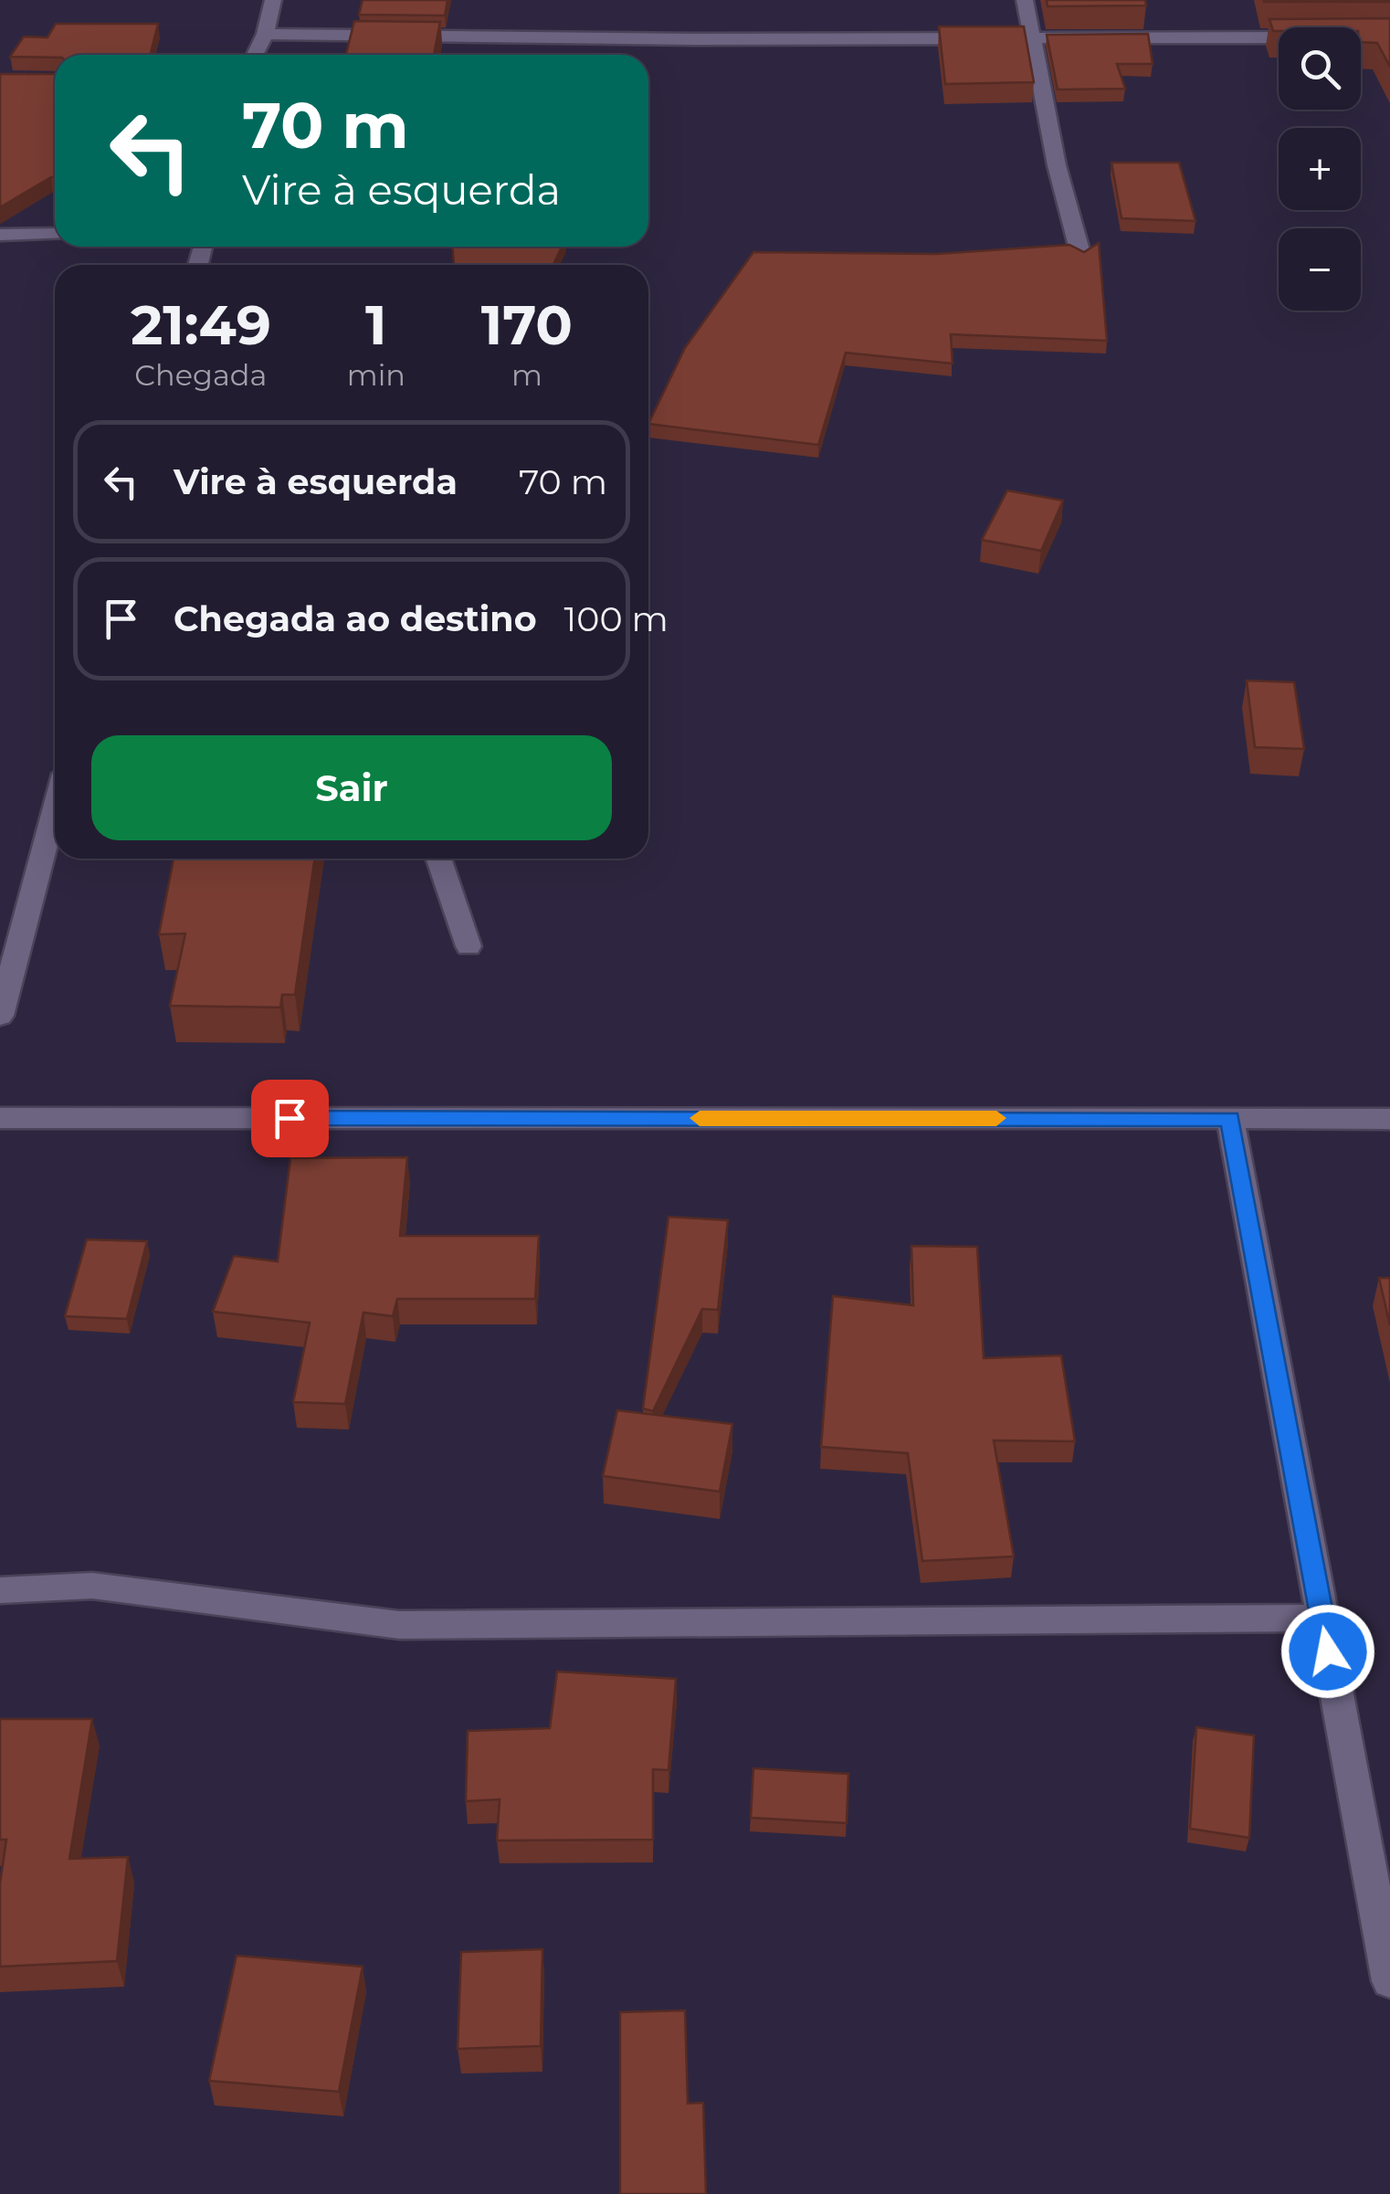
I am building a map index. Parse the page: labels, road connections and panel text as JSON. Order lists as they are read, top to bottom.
{
  "page": {
    "map_buttons": ["+", "−"],
    "turn": ["70 m", "Vire à esquerda"],
    "eta": [
      "21:49",
      "Chegada",
      "1",
      "min",
      "170",
      "m"
    ],
    "list": [
      {
        "name": "Vire à esquerda",
        "value": "70 m"
      },
      {
        "name": "Chegada ao destino",
        "value": "100 m"
      }
    ],
    "buttons": "Sair"
  }
}
